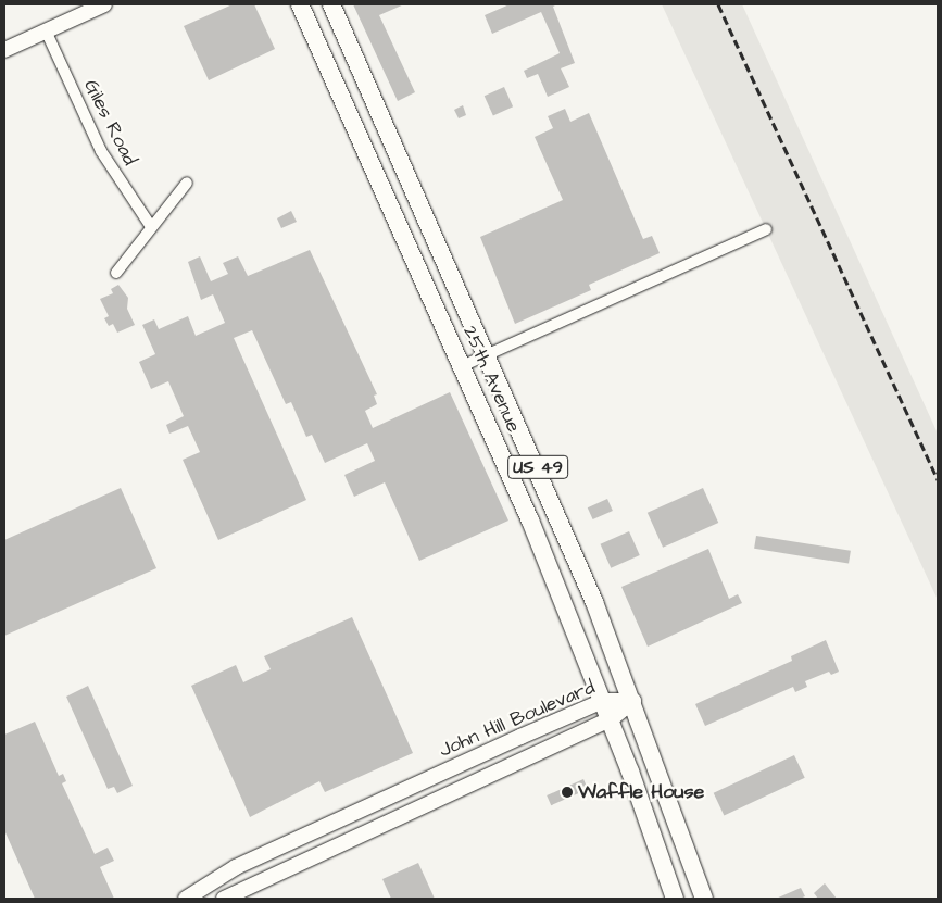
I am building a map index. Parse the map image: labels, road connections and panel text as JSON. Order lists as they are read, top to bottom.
{
  "streets": {
    "main road": ["25th Avenue", "US 49"],
    "street": ["Giles Road", "John Hill Boulevard"]
  },
  "crossings": [
    ["25th Avenue", "John Hill Boulevard"]
  ],
  "places": ["Waffle House"]
}
